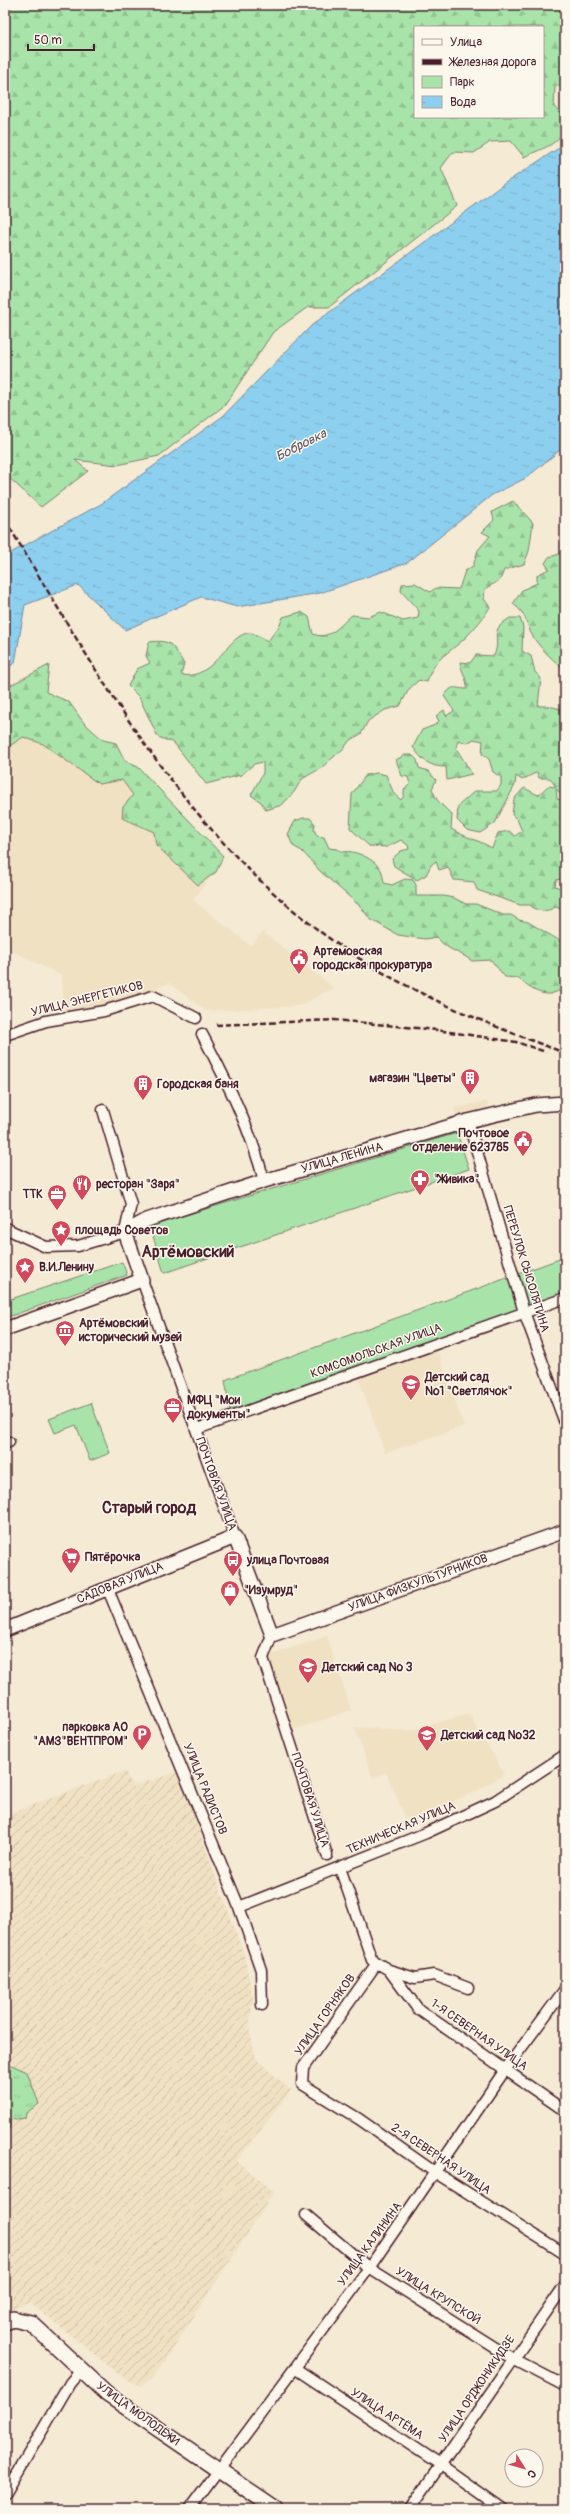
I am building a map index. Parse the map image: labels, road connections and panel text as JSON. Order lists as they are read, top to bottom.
{
  "streets": {
    "main road": ["УЛИЦА МОЛОДЁЖИ"],
    "street": [
      "УЛИЦА ЭНЕРГЕТИКОВ",
      "УЛИЦА ЛЕНИНА",
      "ПЕРЕУЛОК СЫСОЛЯТИНА",
      "КОМСОМОЛЬСКАЯ УЛИЦА",
      "ПОЧТОВАЯ УЛИЦА",
      "САДОВАЯ УЛИЦА",
      "УЛИЦА ФИЗКУЛЬТУРНИКОВ",
      "УЛИЦА РАДИСТОВ",
      "ТЕХНИЧЕСКАЯ УЛИЦА",
      "УЛИЦА ГОРНЯКОВ",
      "1-Я СЕВЕРНАЯ УЛИЦА",
      "2-Я СЕВЕРНАЯ УЛИЦА",
      "УЛИЦА КАЛИНИНА",
      "УЛИЦА КРУПСКОЙ",
      "УЛИЦА ОРДЖОНИКИДЗЕ",
      "УЛИЦА АРТЁМА"
    ]
  },
  "crossings": [
    ["УЛИЦА ЛЕНИНА", "ПЕРЕУЛОК СЫСОЛЯТИНА"],
    ["УЛИЦА ЛЕНИНА", "ПОЧТОВАЯ УЛИЦА"],
    ["ПЕРЕУЛОК СЫСОЛЯТИНА", "КОМСОМОЛЬСКАЯ УЛИЦА"],
    ["КОМСОМОЛЬСКАЯ УЛИЦА", "ПОЧТОВАЯ УЛИЦА"],
    ["ПОЧТОВАЯ УЛИЦА", "САДОВАЯ УЛИЦА"],
    ["ПОЧТОВАЯ УЛИЦА", "УЛИЦА ФИЗКУЛЬТУРНИКОВ"],
    ["САДОВАЯ УЛИЦА", "УЛИЦА РАДИСТОВ"],
    ["УЛИЦА РАДИСТОВ", "ТЕХНИЧЕСКАЯ УЛИЦА"],
    ["ТЕХНИЧЕСКАЯ УЛИЦА", "1-Я СЕВЕРНАЯ УЛИЦА"],
    ["УЛИЦА ГОРНЯКОВ", "1-Я СЕВЕРНАЯ УЛИЦА"],
    ["УЛИЦА ГОРНЯКОВ", "2-Я СЕВЕРНАЯ УЛИЦА"],
    ["1-Я СЕВЕРНАЯ УЛИЦА", "УЛИЦА КАЛИНИНА"],
    ["2-Я СЕВЕРНАЯ УЛИЦА", "УЛИЦА КАЛИНИНА"],
    ["УЛИЦА КАЛИНИНА", "УЛИЦА КРУПСКОЙ"],
    ["УЛИЦА КАЛИНИНА", "УЛИЦА МОЛОДЁЖИ"],
    ["УЛИЦА КАЛИНИНА", "УЛИЦА АРТЁМА"],
    ["УЛИЦА КРУПСКОЙ", "УЛИЦА ОРДЖОНИКИДЗЕ"],
    ["УЛИЦА ОРДЖОНИКИДЗЕ", "УЛИЦА АРТЁМА"]
  ],
  "districts": ["Артёмовский", "Старый город"],
  "water": ["Бобровка"],
  "places": {
    "public building": ["Артемовская городская прокуратура", "Почтовое отделение 623785"],
    "building": ["магазин \"Цветы\"", "Городская баня"],
    "pharmacy": ["\"Живика\""],
    "restaurant": ["ресторан \"Заря\""],
    "office": ["ТТК", "МФЦ \"Мои документы\""],
    "place": ["площадь Советов", "В.И.Ленину"],
    "museum": ["Артёмовский исторический музей"],
    "school or university": ["Детский сад №1 \"Светлячок\"", "Детский сад № 3", "Детский сад №32"],
    "supermarket": ["Пятёрочка"],
    "bus stop": ["улица Почтовая"],
    "shop": ["\"Изумруд\""],
    "parking": ["парковка АО \"АМЗ\"ВЕНТПРОМ\""]
  },
  "legend": [
    "Улица",
    "Железная дорога",
    "Парк",
    "Вода"
  ],
  "scale_bar": "50 m",
  "north": "bottom right"
}
